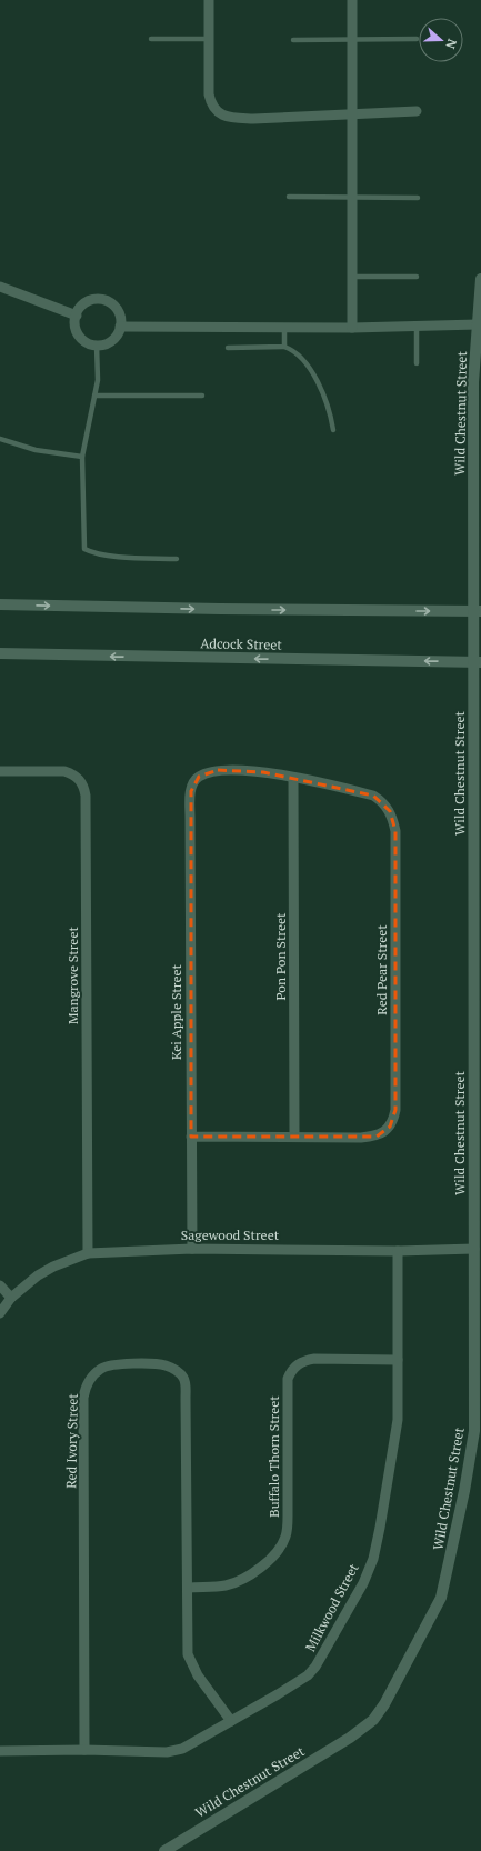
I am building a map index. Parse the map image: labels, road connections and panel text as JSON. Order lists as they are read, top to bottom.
{
  "streets": {
    "street": [
      "Wild Chestnut Street",
      "Adcock Street",
      "Pon Pon Street",
      "Red Pear Street",
      "Mangrove Street",
      "Kei Apple Street",
      "Sagewood Street",
      "Red Ivory Street",
      "Buffalo Thorn Street",
      "Milkwood Street"
    ]
  },
  "crossings": [
    ["Wild Chestnut Street", "Adcock Street"],
    ["Wild Chestnut Street", "Sagewood Street"],
    ["Pon Pon Street", "Red Pear Street"],
    ["Red Pear Street", "Kei Apple Street"],
    ["Mangrove Street", "Sagewood Street"],
    ["Kei Apple Street", "Sagewood Street"],
    ["Sagewood Street", "Milkwood Street"],
    ["Red Ivory Street", "Buffalo Thorn Street"],
    ["Red Ivory Street", "Milkwood Street"],
    ["Buffalo Thorn Street", "Milkwood Street"]
  ],
  "north": "right"
}
